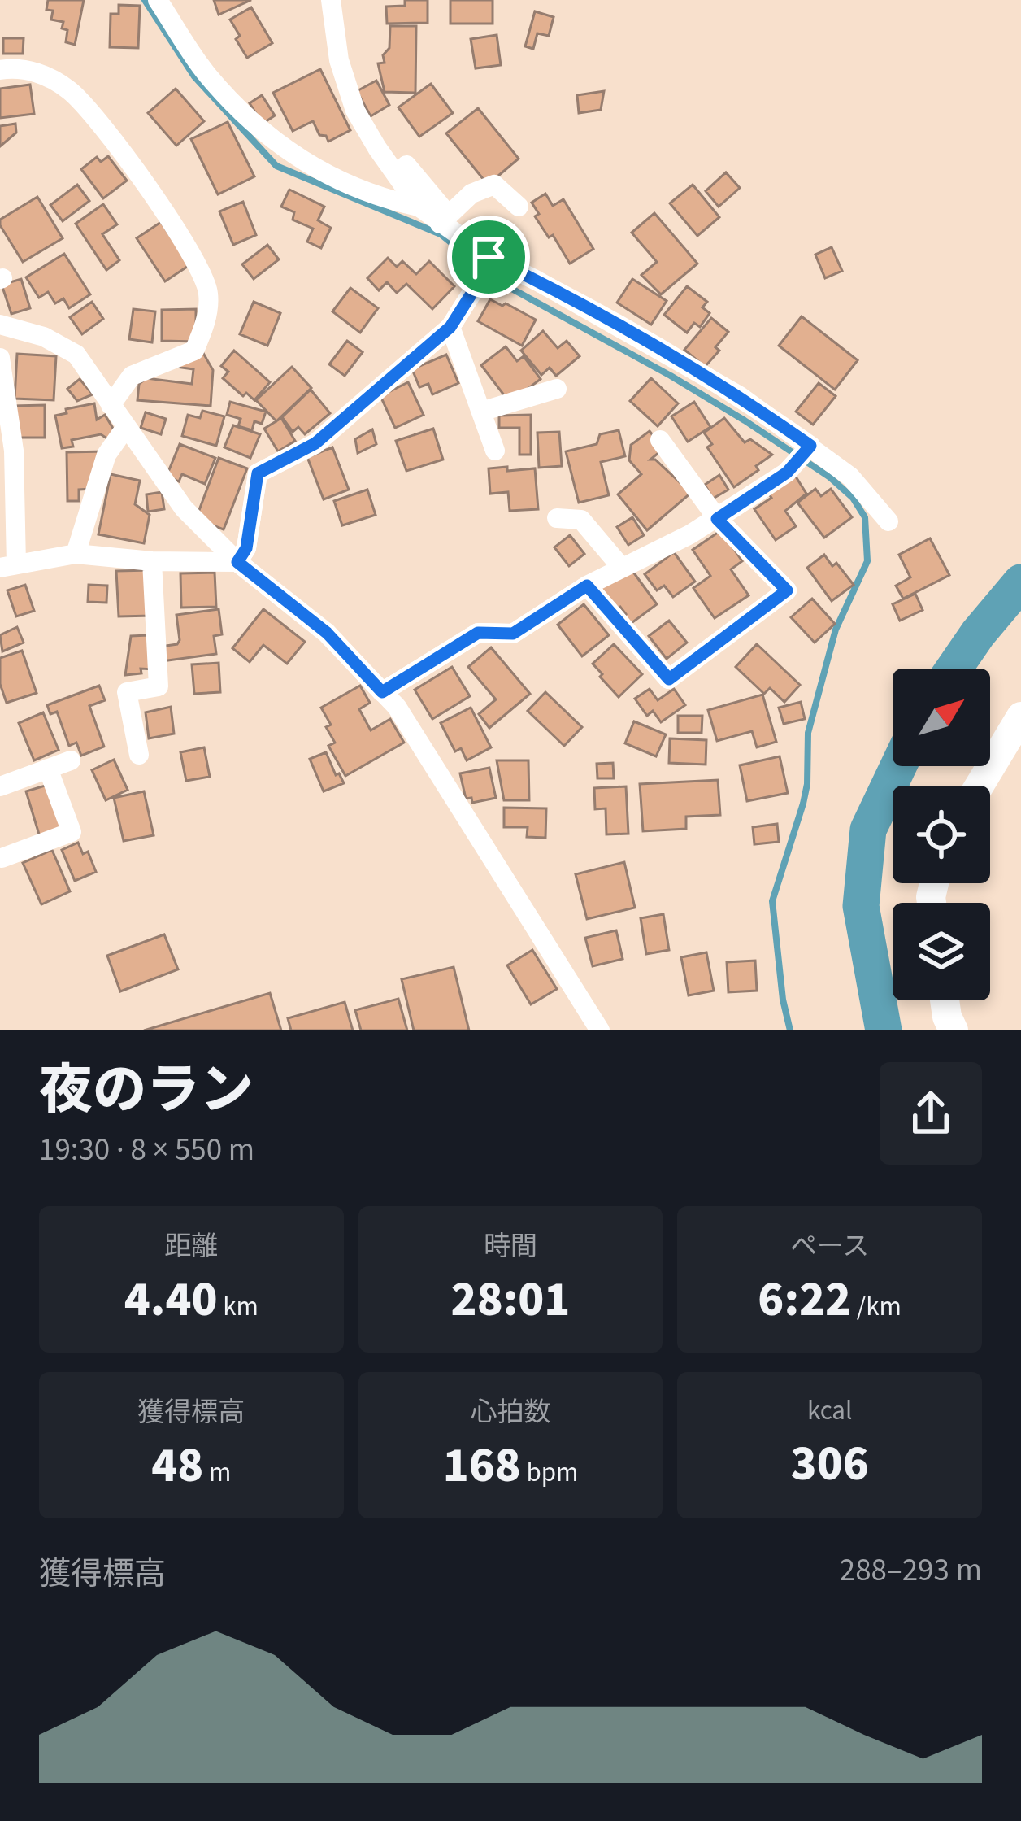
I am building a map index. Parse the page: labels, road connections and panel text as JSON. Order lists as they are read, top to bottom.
{
  "north": "top right",
  "page": {
    "heading": ["夜のラン", "19:30 · 8 × 550 m"],
    "stats": [
      ["距離", "4.40 km"],
      ["時間", "28:01"],
      ["ペース", "6:22 /km"],
      ["獲得標高", "48 m"],
      ["心拍数", "168 bpm"],
      ["kcal", "306"]
    ],
    "chart": ["獲得標高", "288–293 m"]
  }
}
